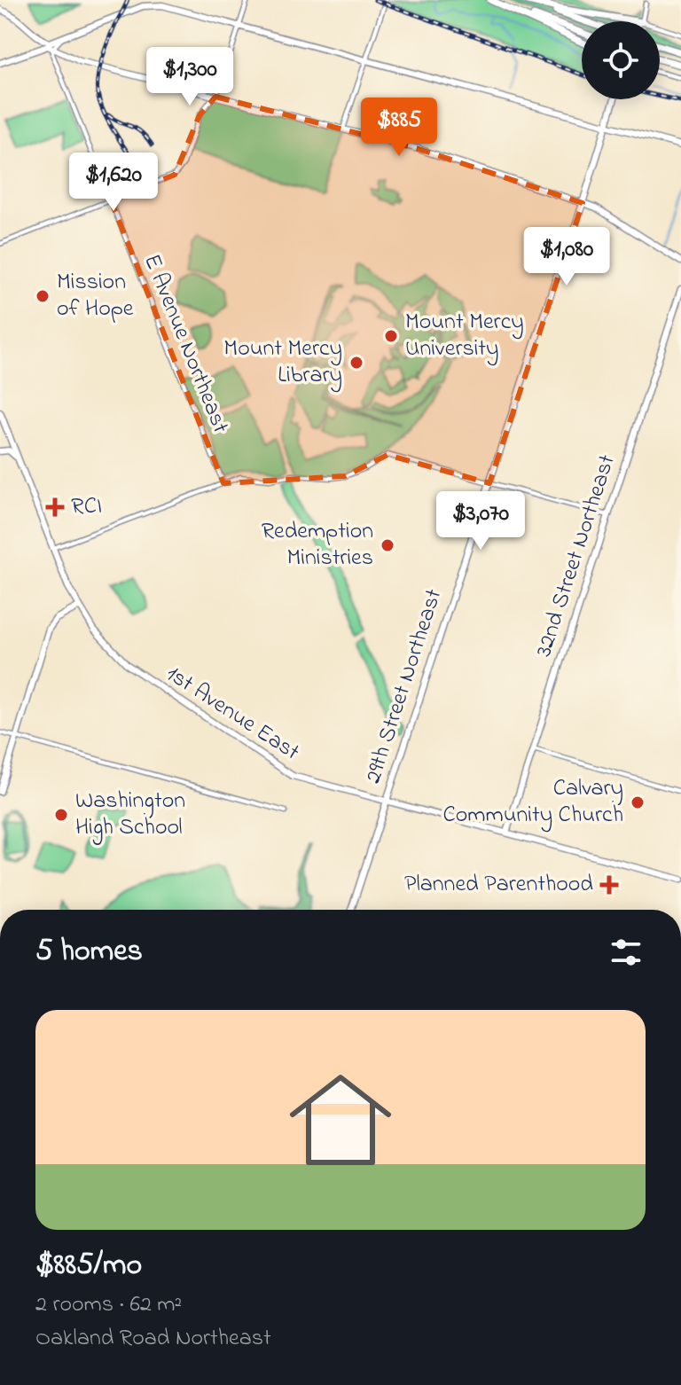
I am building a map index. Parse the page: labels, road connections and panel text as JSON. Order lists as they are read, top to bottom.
{
  "streets": {
    "main road": ["32nd Street Northeast", "29th Street Northeast", "1st Avenue East"],
    "street": ["E Avenue Northeast"]
  },
  "crossings": [
    ["32nd Street Northeast", "1st Avenue East"],
    ["29th Street Northeast", "1st Avenue East"]
  ],
  "places": {
    "other": [
      "Mission of Hope",
      "Mount Mercy University",
      "Mount Mercy Library",
      "Redemption Ministries",
      "Calvary Community Church",
      "Washington High School"
    ],
    "health": ["RCI", "Planned Parenthood"]
  },
  "page": {
    "price": [
      "$1,300",
      "$885",
      "$1,620",
      "$1,080",
      "$3,070"
    ],
    "heading": "5 homes",
    "list": [
      {
        "name": "$885/mo",
        "note": "2 rooms · 62 m² · Oakland Road Northeast"
      }
    ]
  }
}
